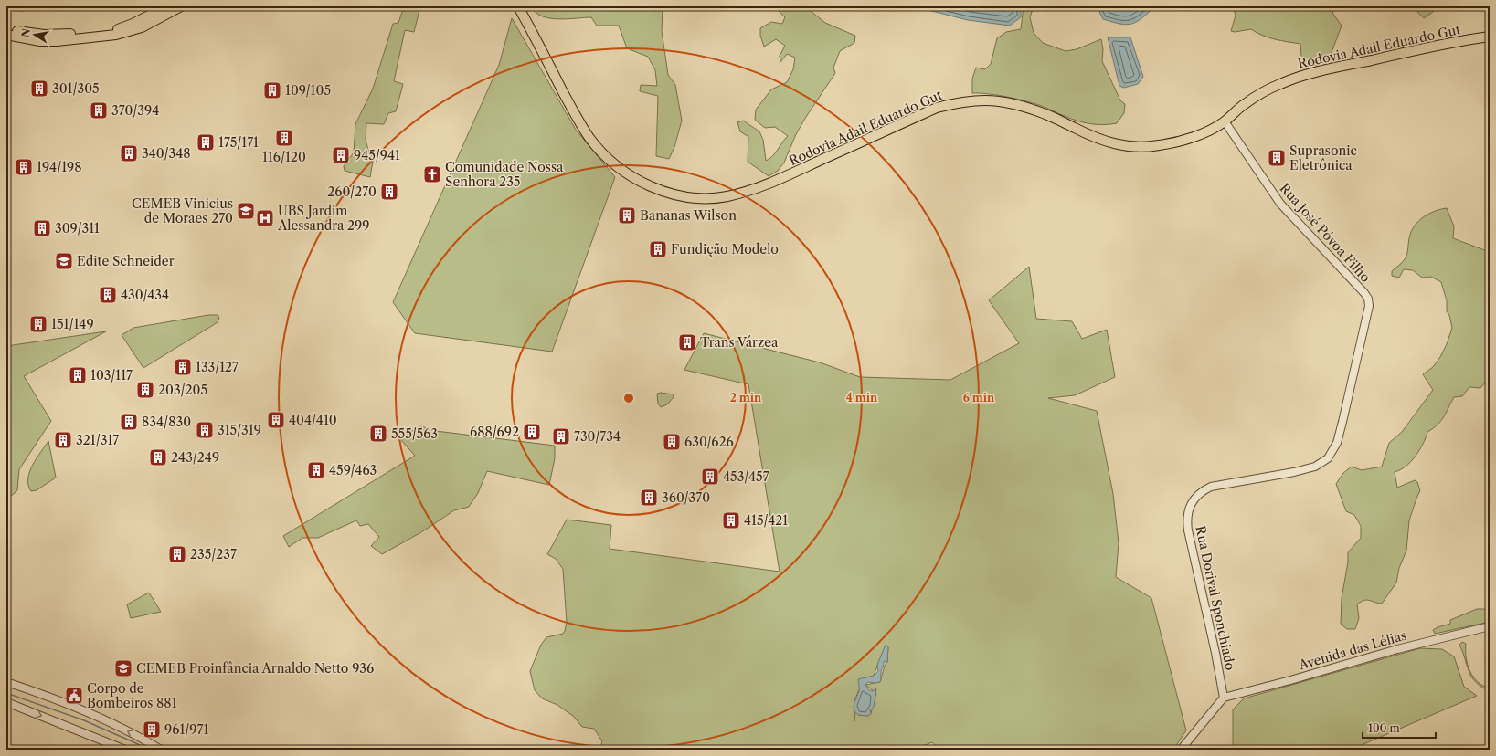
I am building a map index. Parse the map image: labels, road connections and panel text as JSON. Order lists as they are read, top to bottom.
{
  "streets": {
    "main road": ["Rodovia Adail Eduardo Gut"],
    "street": ["Rua José Póvoa Filho", "Rua Dorival Sponchiado", "Avenida das Lélias"]
  },
  "crossings": [
    ["Rodovia Adail Eduardo Gut", "Rua José Póvoa Filho"],
    ["Rua José Póvoa Filho", "Rua Dorival Sponchiado"],
    ["Rua Dorival Sponchiado", "Avenida das Lélias"]
  ],
  "places": {
    "building": [
      "301/305",
      "109/105",
      "370/394",
      "116/120",
      "175/171",
      "340/348",
      "945/941",
      "Suprasonic Eletrônica",
      "194/198",
      "260/270",
      "Bananas Wilson",
      "309/311",
      "Fundição Modelo",
      "430/434",
      "151/149",
      "Trans Várzea",
      "133/127",
      "103/117",
      "203/205",
      "404/410",
      "834/830",
      "315/319",
      "688/692",
      "555/563",
      "730/734",
      "321/317",
      "630/626",
      "243/249",
      "459/463",
      "453/457",
      "360/370",
      "415/421",
      "235/237",
      "961/971"
    ],
    "church": ["Comunidade Nossa Senhora 235"],
    "school or university": ["CEMEB Vinicius de Moraes 270", "Edite Schneider", "CEMEB Proinfância Arnaldo Netto 936"],
    "hospital": ["UBS Jardim Alessandra 299"],
    "public building": ["Corpo de Bombeiros 881"]
  },
  "scale_bar": "100 m",
  "north": "left",
  "rings": ["2 min", "4 min", "6 min"]
}
